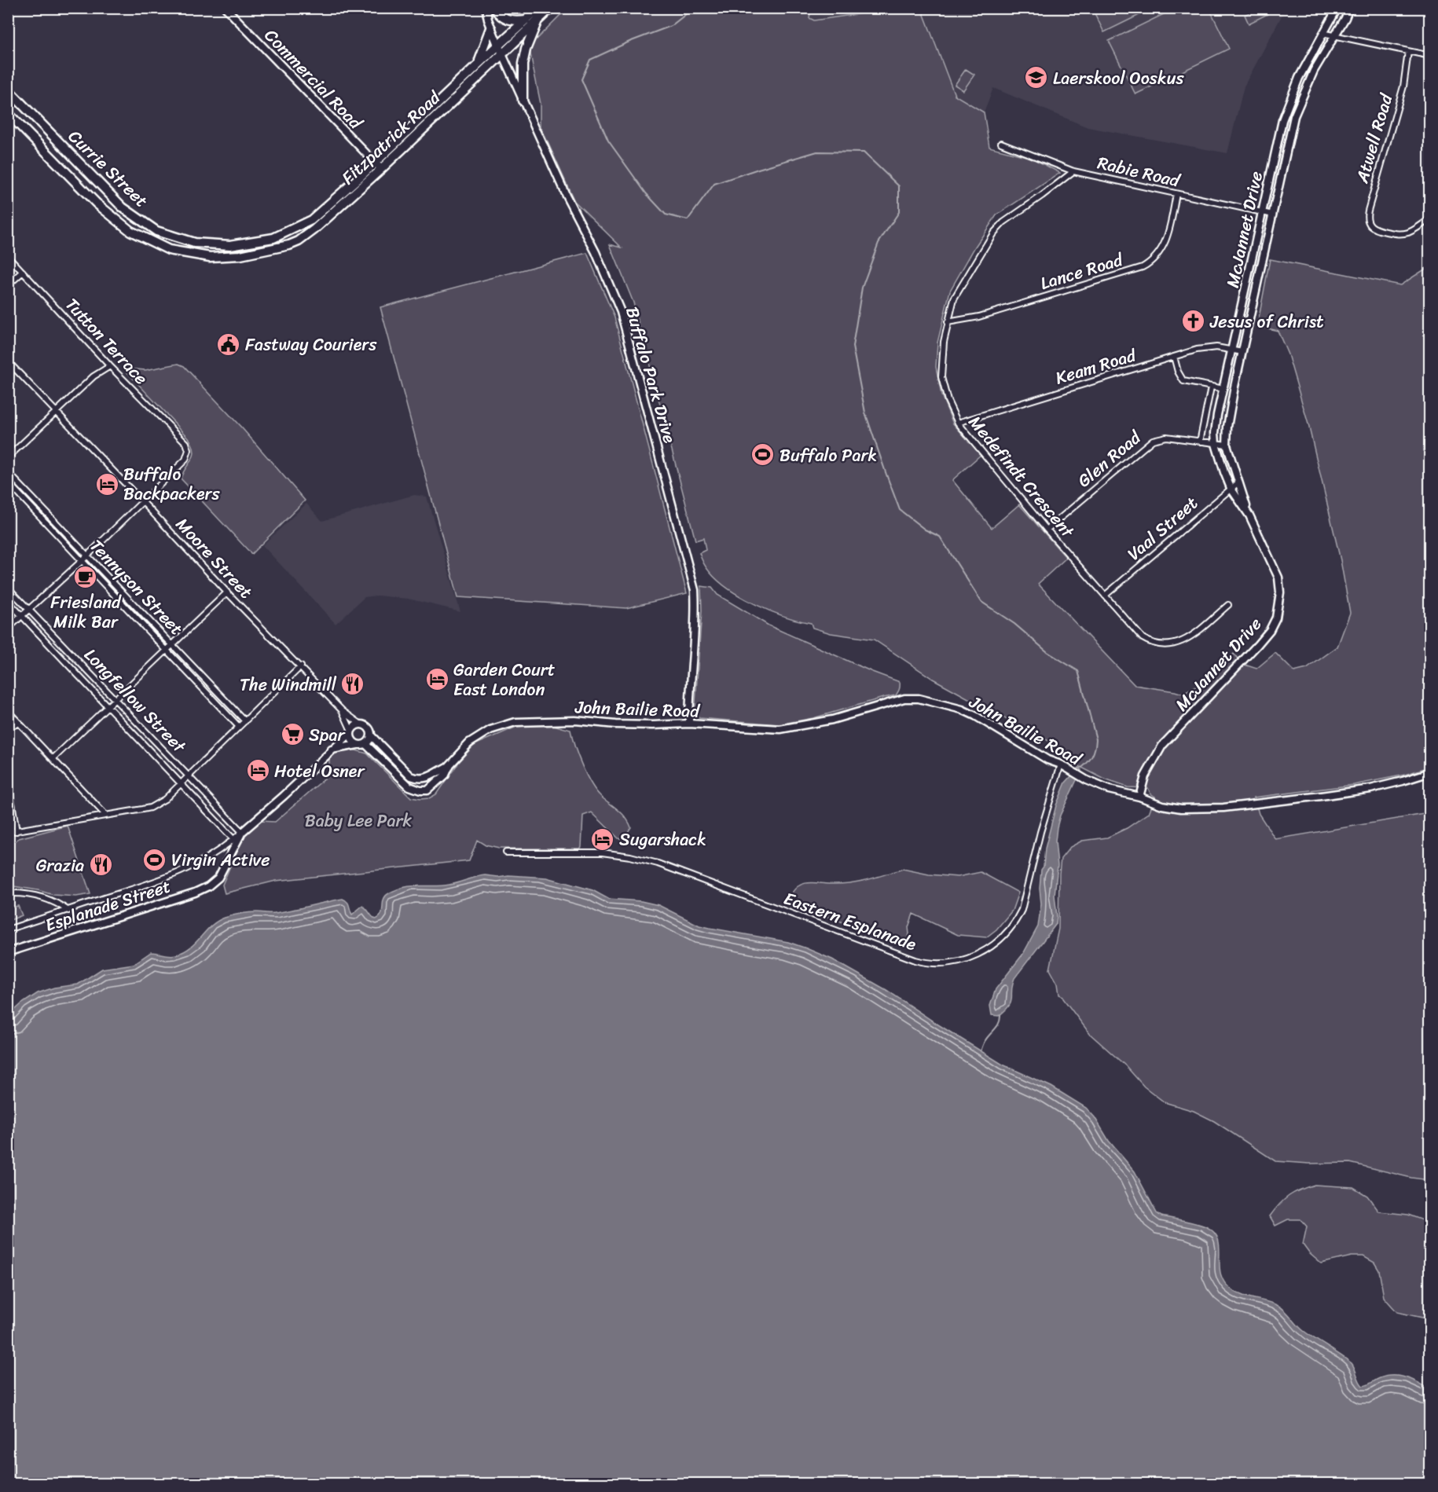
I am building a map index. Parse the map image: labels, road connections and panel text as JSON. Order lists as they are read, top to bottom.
{
  "streets": {
    "main road": ["Fitzpatrick Road", "Currie Street"],
    "street": [
      "Commercial Road",
      "Atwell Road",
      "Rabie Road",
      "McJannet Drive",
      "Lance Road",
      "Tutton Terrace",
      "Keam Road",
      "Buffalo Park Drive",
      "Glen Road",
      "Medefindt Crescent",
      "Vaal Street",
      "Moore Street",
      "Tennyson Street",
      "Longfellow Street",
      "John Bailie Road",
      "Esplanade Street",
      "Eastern Esplanade"
    ]
  },
  "crossings": [
    ["Commercial Road", "Fitzpatrick Road"],
    ["Fitzpatrick Road", "Currie Street"],
    ["Fitzpatrick Road", "Buffalo Park Drive"],
    ["Rabie Road", "McJannet Drive"],
    ["Rabie Road", "Lance Road"],
    ["Rabie Road", "Medefindt Crescent"],
    ["McJannet Drive", "Keam Road"],
    ["McJannet Drive", "Glen Road"],
    ["McJannet Drive", "Vaal Street"],
    ["McJannet Drive", "John Bailie Road"],
    ["Lance Road", "Medefindt Crescent"],
    ["Tutton Terrace", "Moore Street"],
    ["Keam Road", "Medefindt Crescent"],
    ["Buffalo Park Drive", "John Bailie Road"],
    ["Glen Road", "Medefindt Crescent"],
    ["Medefindt Crescent", "Vaal Street"],
    ["Moore Street", "John Bailie Road"],
    ["Longfellow Street", "Esplanade Street"],
    ["John Bailie Road", "Eastern Esplanade"]
  ],
  "parks": ["Baby Lee Park"],
  "places": {
    "school or university": ["Laerskool Ooskus"],
    "church": ["Jesus of Christ"],
    "public building": ["Fastway Couriers"],
    "sports": ["Buffalo Park", "Virgin Active"],
    "hotel": [
      "Buffalo Backpackers",
      "Garden Court East London",
      "Hotel Osner",
      "Sugarshack"
    ],
    "cafe": ["Friesland Milk Bar"],
    "restaurant": ["The Windmill", "Grazia"],
    "supermarket": ["Spar"]
  }
}
